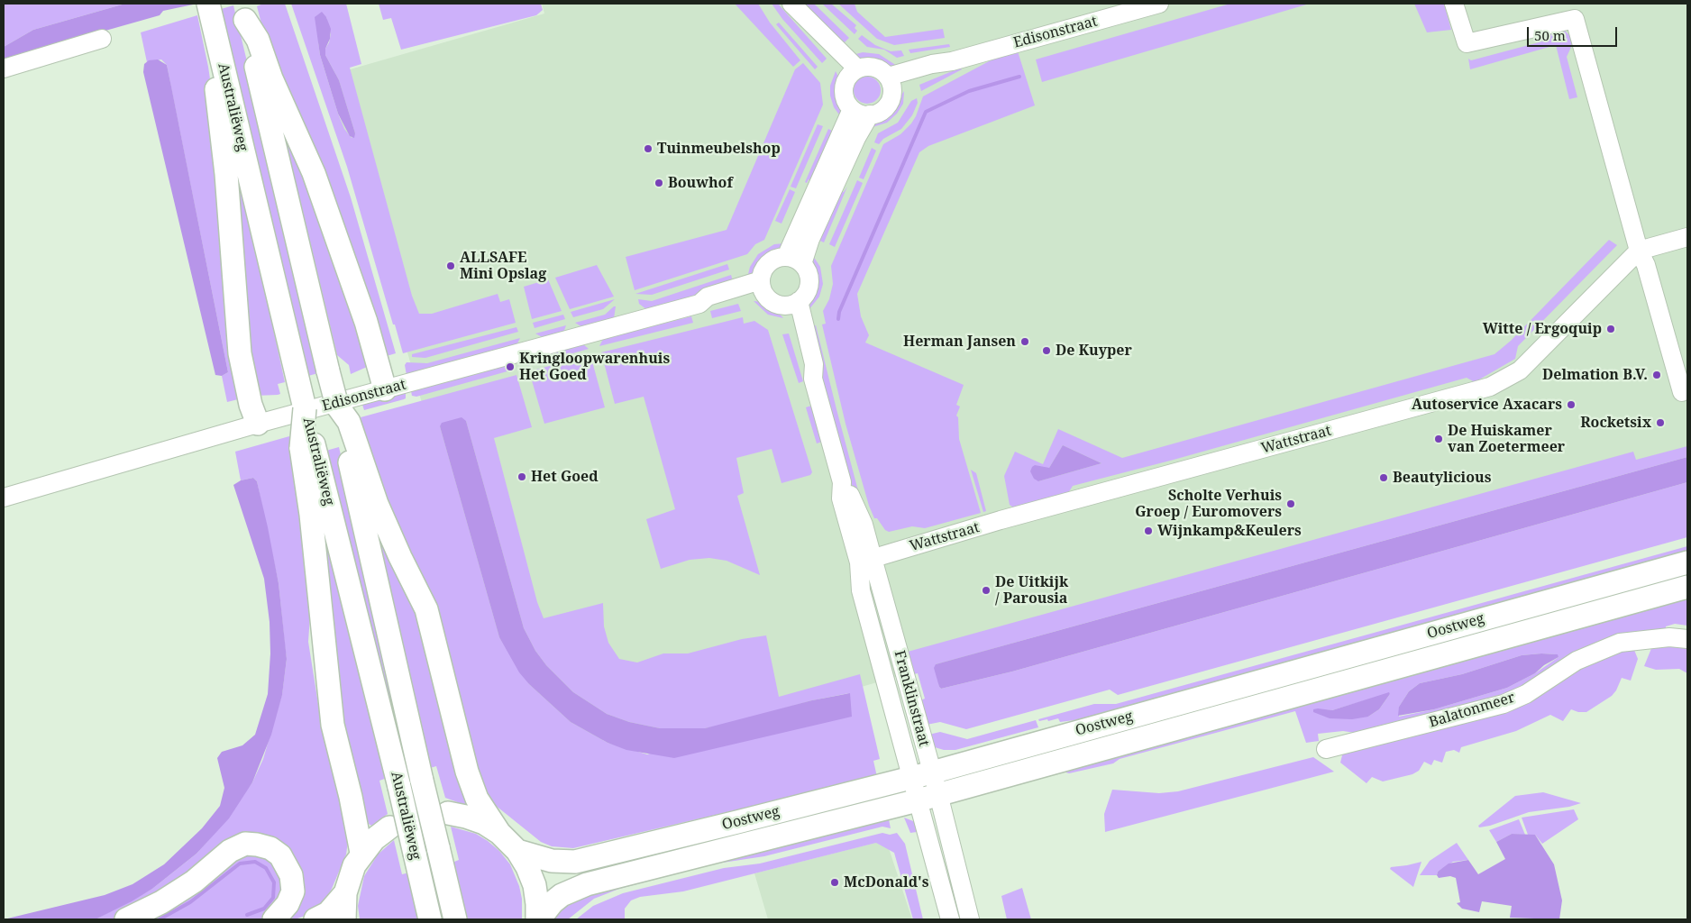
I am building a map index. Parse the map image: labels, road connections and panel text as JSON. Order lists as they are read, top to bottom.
{
  "streets": {
    "main road": ["Australiëweg", "Oostweg"],
    "street": [
      "Edisonstraat",
      "Wattstraat",
      "Franklinstraat",
      "Balatonmeer"
    ]
  },
  "crossings": [
    ["Edisonstraat", "Franklinstraat"],
    ["Wattstraat", "Franklinstraat"],
    ["Oostweg", "Franklinstraat"]
  ],
  "places": [
    "Tuinmeubelshop",
    "Bouwhof",
    "ALLSAFE Mini Opslag",
    "Witte / Ergoquip",
    "Herman Jansen",
    "De Kuyper",
    "Kringloopwarenhuis Het Goed",
    "Delmation B.V.",
    "Autoservice Axacars",
    "Rocketsix",
    "De Huiskamer van Zoetermeer",
    "Het Goed",
    "Beautylicious",
    "Scholte Verhuis Groep / Euromovers",
    "Wijnkamp&Keulers",
    "De Uitkijk / Parousia",
    "McDonald's"
  ],
  "scale_bar": "50 m"
}
